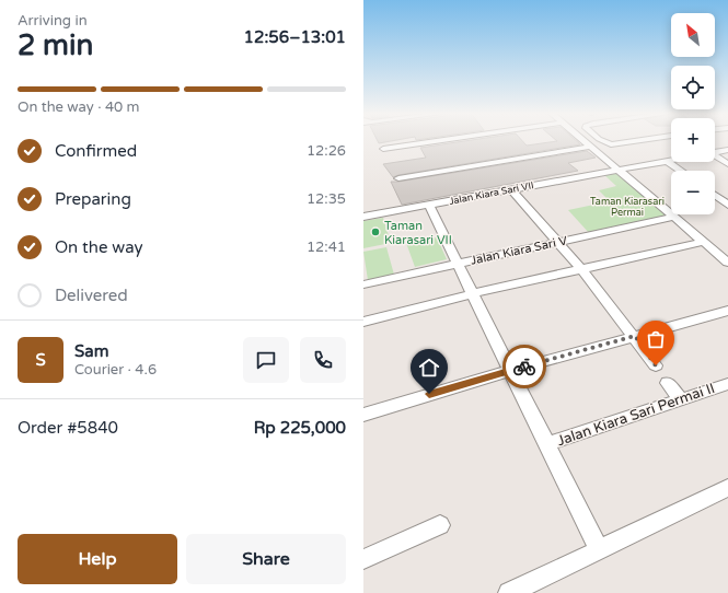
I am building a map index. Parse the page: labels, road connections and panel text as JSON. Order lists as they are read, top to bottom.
{
  "streets": {
    "street": ["Jalan Kiara Sari VII", "Jalan Kiara Sari V", "Jalan Kiara Sari Permai II"]
  },
  "crossings": [
    ["Jalan Kiara Sari VII", "Jalan Kiara Sari Permai II"],
    ["Jalan Kiara Sari V", "Jalan Kiara Sari Permai II"]
  ],
  "parks": ["Taman Kiarasari Permai"],
  "places": ["Taman Kiarasari VII"],
  "north": "top left",
  "page": {
    "heading": ["2 min", "Arriving in", "12:56–13:01"],
    "panel": [
      "Sam",
      "Courier · 4.6",
      "Order #5840",
      "Rp 225,000"
    ],
    "map_buttons": ["+", "−"],
    "bar": "On the way · 40 m",
    "list": [
      ["Confirmed", "12:26"],
      ["Preparing", "12:35"],
      ["On the way", "12:41"],
      "Delivered"
    ],
    "round": "S",
    "buttons": ["Help", "Share"]
  }
}
